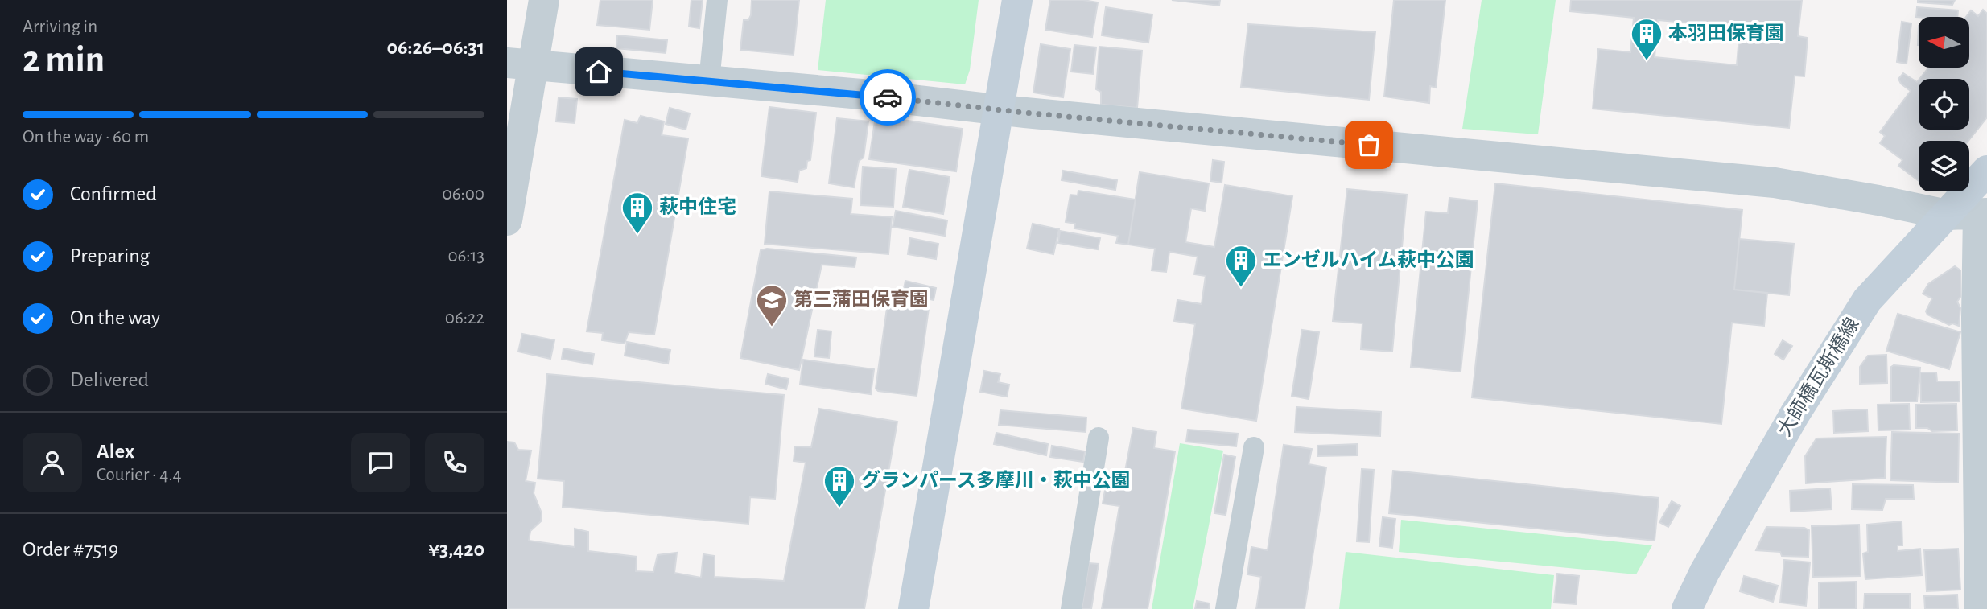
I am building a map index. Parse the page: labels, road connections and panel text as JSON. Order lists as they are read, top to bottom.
{
  "streets": {
    "street": ["大師橋瓦斯橋線"]
  },
  "places": {
    "building": [
      "本羽田保育園",
      "萩中住宅",
      "エンゼルハイム萩中公園",
      "グランパース多摩川・萩中公園"
    ],
    "school or university": ["第三蒲田保育園"]
  },
  "north": "left",
  "page": {
    "heading": ["2 min", "Arriving in", "06:26–06:31"],
    "panel": [
      "Alex",
      "Courier · 4.4",
      "Order #7519",
      "¥3,420"
    ],
    "bar": "On the way · 60 m",
    "list": [
      ["Confirmed", "06:00"],
      ["Preparing", "06:13"],
      ["On the way", "06:22"],
      "Delivered"
    ]
  }
}
